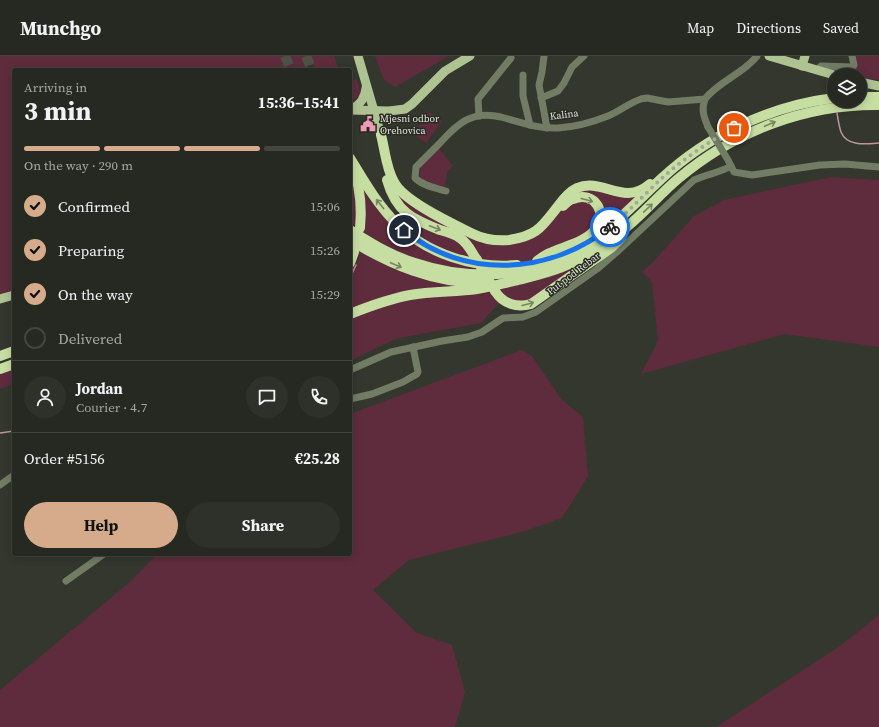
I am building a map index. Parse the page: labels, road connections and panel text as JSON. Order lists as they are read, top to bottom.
{
  "streets": {
    "street": ["Kalina", "Put pod Rebar"]
  },
  "places": {
    "public building": ["Mjesni odbor Orehovica"]
  },
  "page": {
    "header": "Munchgo",
    "nav": ["Map", "Directions", "Saved"],
    "heading": ["3 min", "Arriving in", "15:36–15:41"],
    "panel": [
      "Jordan",
      "Courier · 4.7",
      "Order #5156",
      "€25.28"
    ],
    "bar": "On the way · 290 m",
    "list": [
      ["Confirmed", "15:06"],
      ["Preparing", "15:26"],
      ["On the way", "15:29"],
      "Delivered"
    ],
    "buttons": ["Help", "Share"]
  }
}
